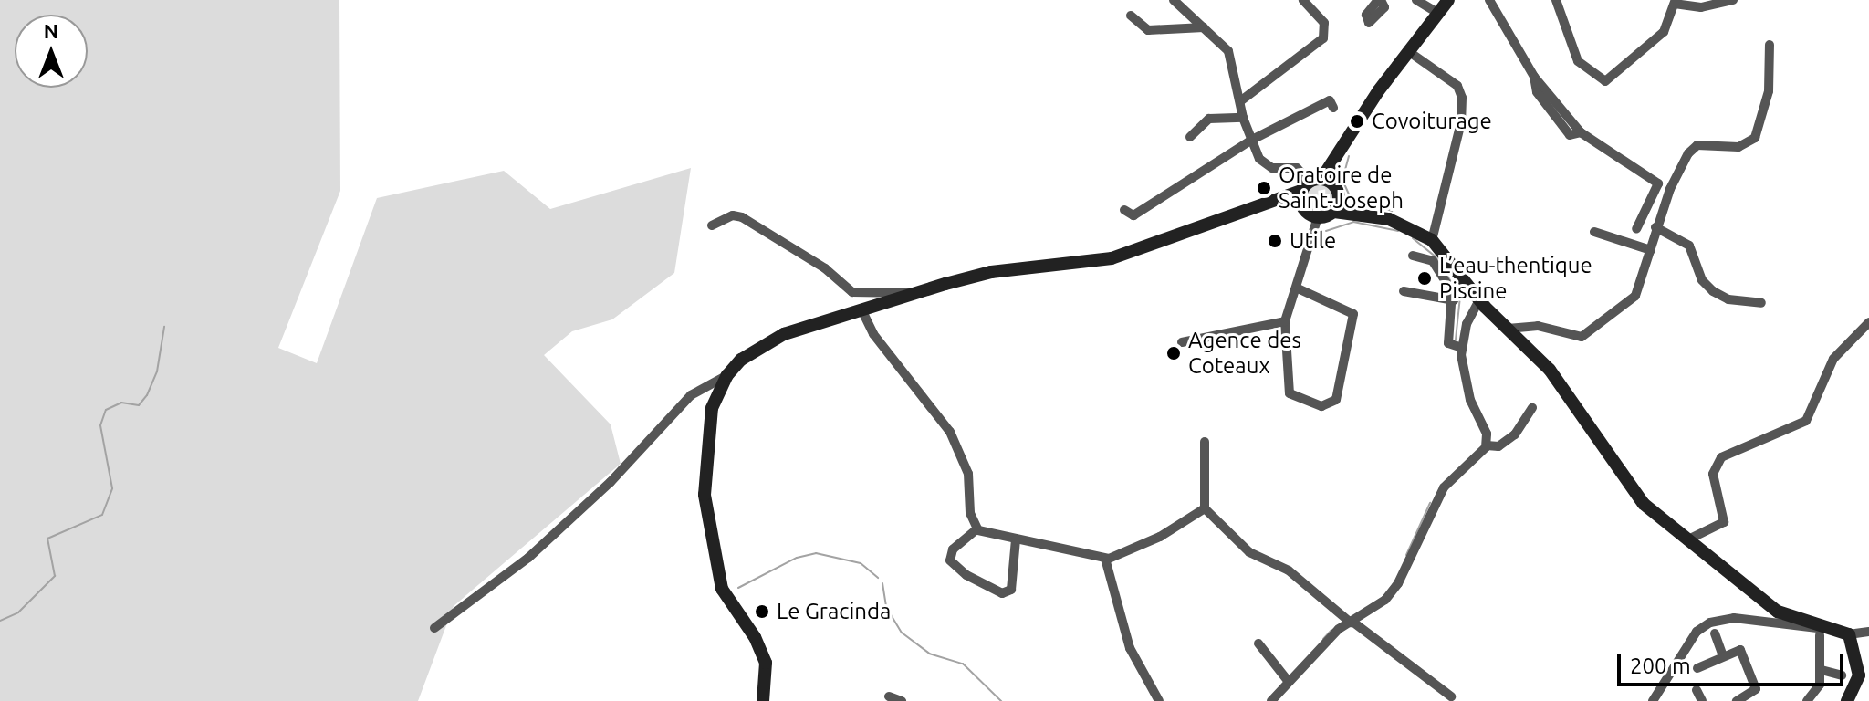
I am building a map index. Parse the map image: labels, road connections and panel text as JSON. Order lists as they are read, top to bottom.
{
  "places": [
    "Covoiturage",
    "Oratoire de Saint-Joseph",
    "Utile",
    "L’eau-thentique Piscine",
    "Agence des Coteaux",
    "Le Gracinda"
  ],
  "scale_bar": "200 m",
  "north": "top"
}
